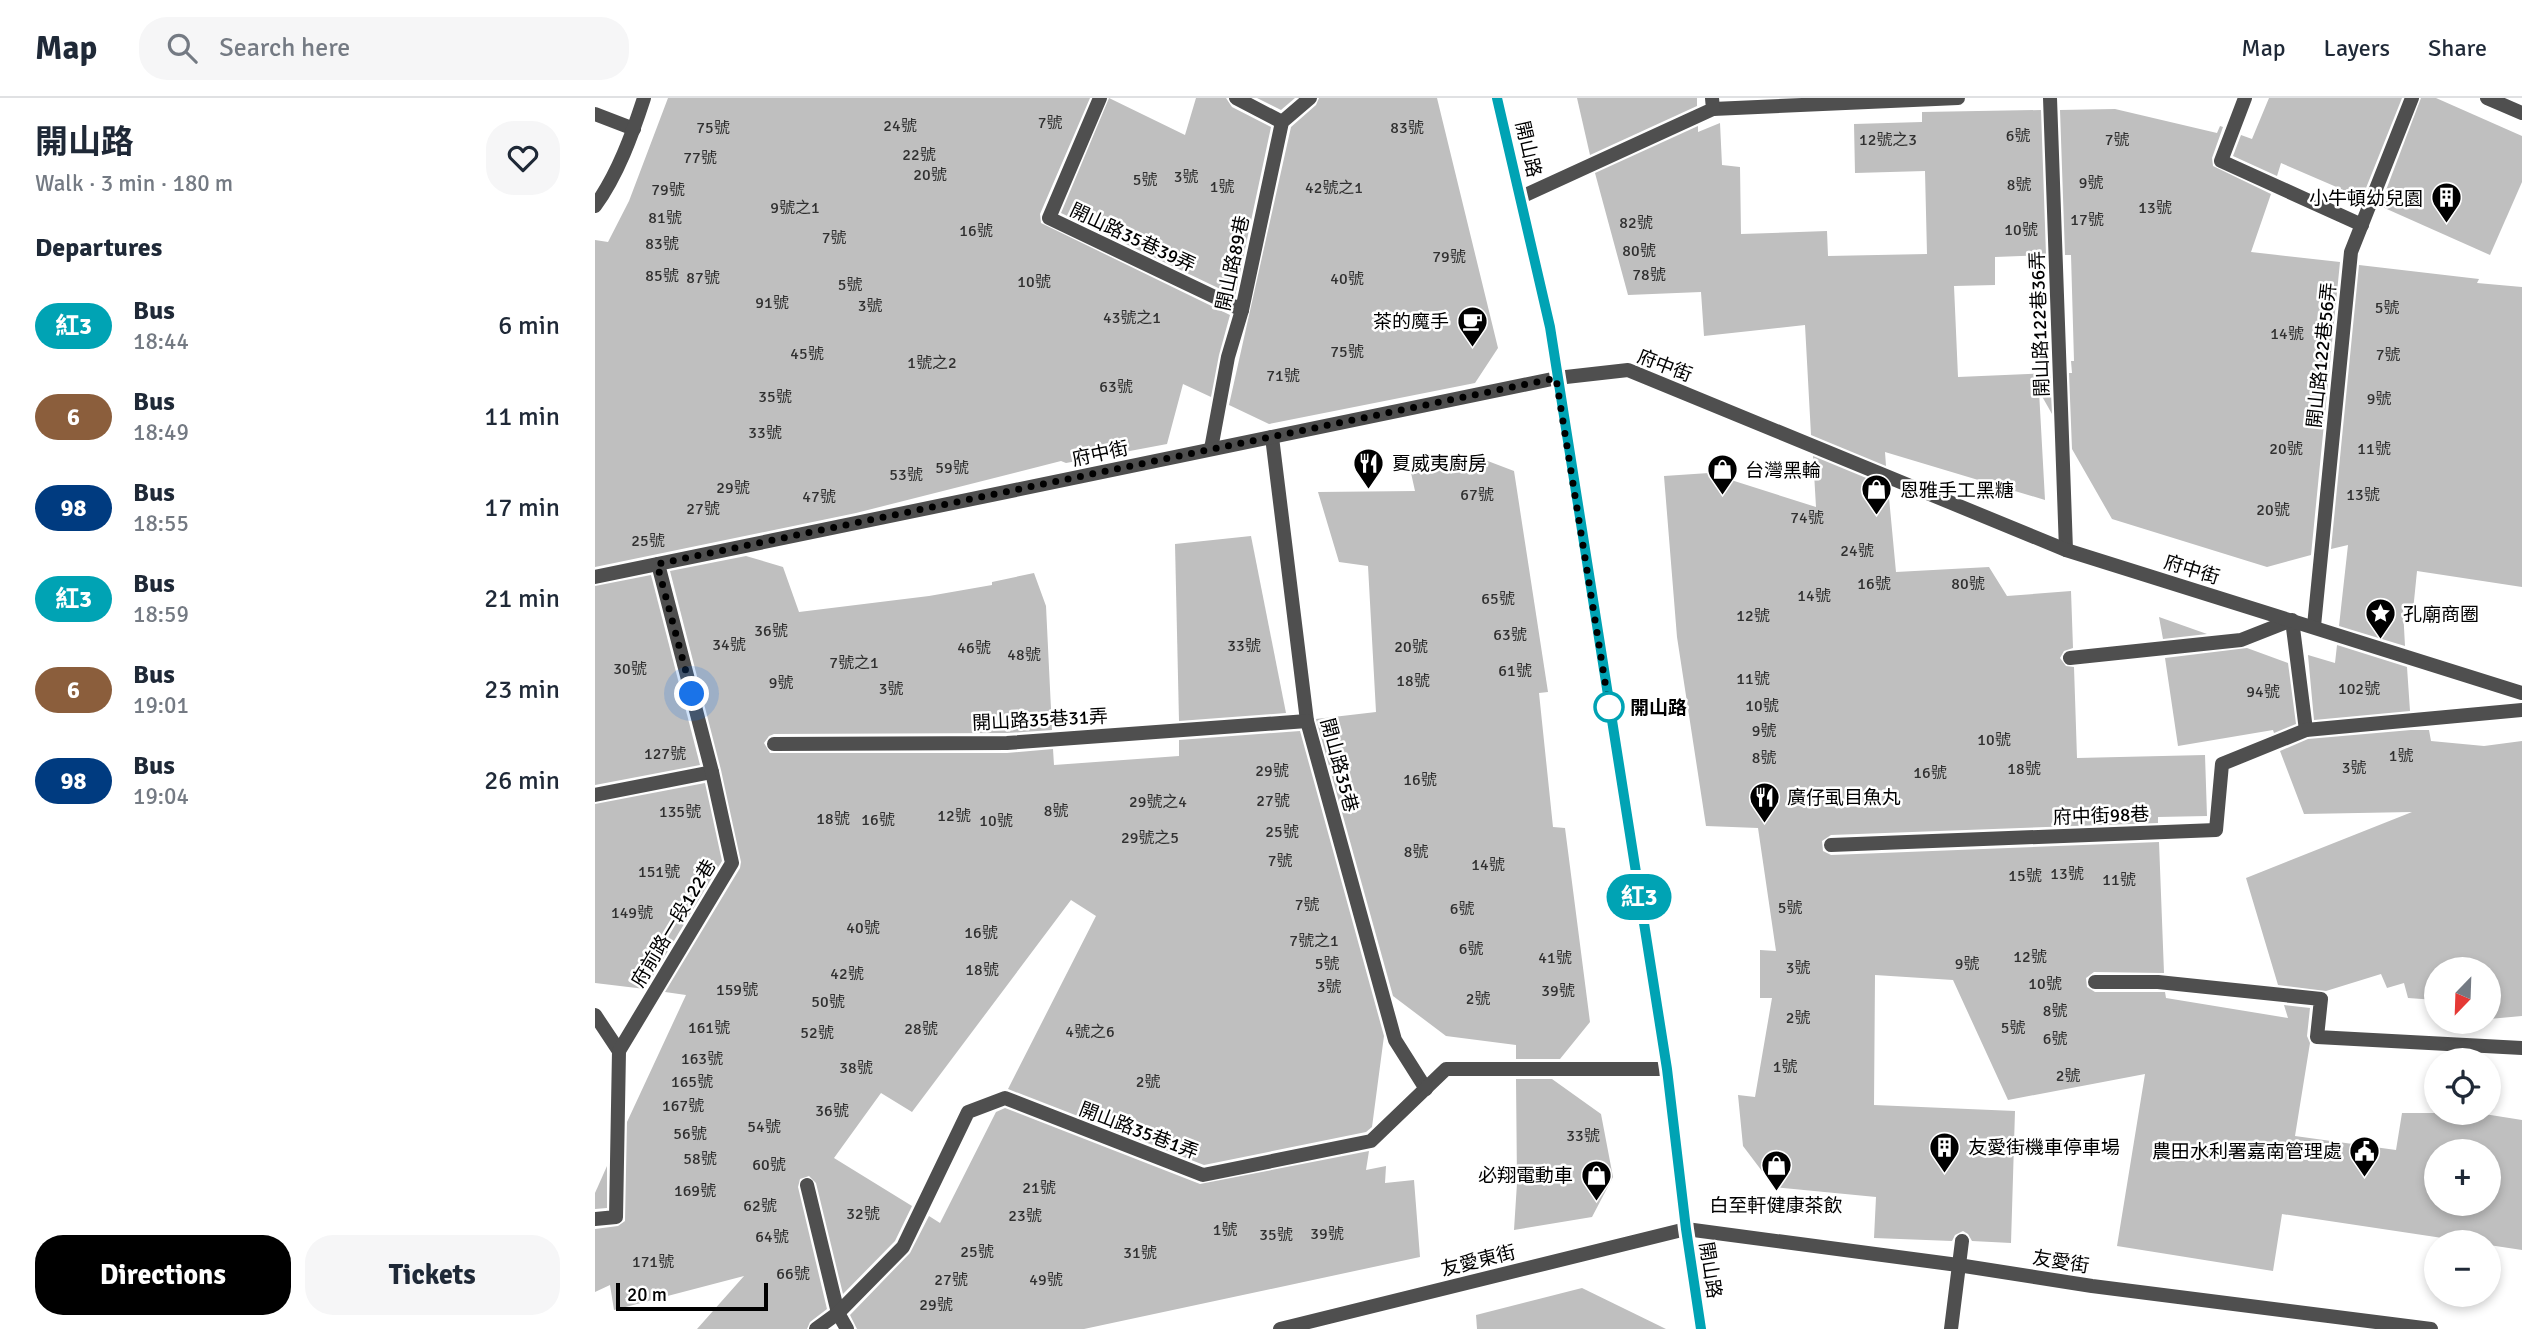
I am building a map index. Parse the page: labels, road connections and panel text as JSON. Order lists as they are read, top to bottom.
{
  "streets": {
    "street": [
      "開山路",
      "開山路35巷39弄",
      "開山路89巷",
      "開山路122巷36弄",
      "開山路122巷56弄",
      "府中街",
      "開山路35巷31弄",
      "開山路35巷",
      "府中街98巷",
      "府前路一段122巷",
      "開山路35巷1弄",
      "友愛東街",
      "友愛街"
    ]
  },
  "crossings": [
    ["開山路", "府中街"],
    ["開山路", "開山路35巷1弄"],
    ["開山路", "友愛東街"],
    ["開山路", "友愛街"],
    ["開山路35巷39弄", "開山路89巷"],
    ["開山路89巷", "府中街"],
    ["開山路122巷36弄", "府中街"],
    ["開山路122巷56弄", "府中街"],
    ["府中街", "開山路35巷"],
    ["府中街", "府前路一段122巷"],
    ["開山路35巷31弄", "開山路35巷"],
    ["開山路35巷", "開山路35巷1弄"],
    ["友愛東街", "友愛街"]
  ],
  "places": {
    "building": ["小牛頓幼兒園", "友愛街機車停車場"],
    "cafe": ["茶的魔手"],
    "restaurant": ["夏威夷廚房", "廣仔虱目魚丸"],
    "shop": [
      "台灣黑輪",
      "恩雅手工黑糖",
      "白至軒健康茶飲",
      "必翔電動車"
    ],
    "place": ["孔廟商圈"],
    "other": ["開山路"],
    "public building": ["農田水利署嘉南管理處"]
  },
  "lines": ["bus line 紅3"],
  "house_numbers": [
    "7號",
    "24號",
    "75號",
    "83號",
    "6號",
    "12號之3",
    "7號",
    "22號",
    "77號",
    "20號",
    "3號",
    "5號",
    "9號",
    "8號",
    "1號",
    "42號之1",
    "79號",
    "9號之1",
    "13號",
    "81號",
    "17號",
    "82號",
    "10號",
    "16號",
    "7號",
    "83號",
    "80號",
    "79號",
    "78號",
    "85號",
    "87號",
    "40號",
    "10號",
    "5號",
    "91號",
    "3號",
    "5號",
    "43號之1",
    "14號",
    "75號",
    "45號",
    "7號",
    "1號之2",
    "71號",
    "63號",
    "35號",
    "9號",
    "33號",
    "20號",
    "11號",
    "59號",
    "53號",
    "29號",
    "67號",
    "13號",
    "47號",
    "27號",
    "20號",
    "74號",
    "25號",
    "24號",
    "16號",
    "80號",
    "14號",
    "65號",
    "12號",
    "36號",
    "63號",
    "34號",
    "33號",
    "20號",
    "46號",
    "48號",
    "7號之1",
    "30號",
    "61號",
    "11號",
    "18號",
    "9號",
    "3號",
    "102號",
    "94號",
    "10號",
    "9號",
    "10號",
    "127號",
    "1號",
    "8號",
    "3號",
    "18號",
    "29號",
    "16號",
    "16號",
    "27號",
    "29號之4",
    "8號",
    "135號",
    "12號",
    "18號",
    "16號",
    "10號",
    "25號",
    "29號之5",
    "8號",
    "7號",
    "14號",
    "151號",
    "13號",
    "15號",
    "11號",
    "7號",
    "5號",
    "6號",
    "149號",
    "40號",
    "16號",
    "7號之1",
    "6號",
    "12號",
    "41號",
    "5號",
    "9號",
    "3號",
    "18號",
    "42號",
    "10號",
    "3號",
    "159號",
    "39號",
    "2號",
    "50號",
    "8號",
    "2號",
    "161號",
    "5號",
    "28號",
    "4號之6",
    "52號",
    "6號",
    "163號",
    "1號",
    "38號",
    "2號",
    "165號",
    "2號",
    "167號",
    "36號",
    "54號",
    "56號",
    "33號",
    "58號",
    "60號",
    "21號",
    "169號",
    "62號",
    "32號",
    "23號",
    "1號",
    "39號",
    "35號",
    "64號",
    "25號",
    "31號",
    "171號",
    "66號",
    "27號",
    "49號",
    "29號"
  ],
  "scale_bar": "20 m",
  "north": "bottom left",
  "page": {
    "header": "Map",
    "search": "Search here",
    "nav": ["Map", "Layers", "Share"],
    "heading": [
      ["開山路", "Walk · 3 min · 180 m"],
      "Departures"
    ],
    "on_map": "紅3",
    "list": [
      {
        "mark": "紅3",
        "name": "Bus",
        "note": "18:44",
        "value": "6 min"
      },
      {
        "mark": "6",
        "name": "Bus",
        "note": "18:49",
        "value": "11 min"
      },
      {
        "mark": "98",
        "name": "Bus",
        "note": "18:55",
        "value": "17 min"
      },
      {
        "mark": "紅3",
        "name": "Bus",
        "note": "18:59",
        "value": "21 min"
      },
      {
        "mark": "6",
        "name": "Bus",
        "note": "19:01",
        "value": "23 min"
      },
      {
        "mark": "98",
        "name": "Bus",
        "note": "19:04",
        "value": "26 min"
      }
    ],
    "map_buttons": ["+", "−"],
    "buttons": ["Directions", "Tickets"],
    "scale": "20 m"
  }
}
